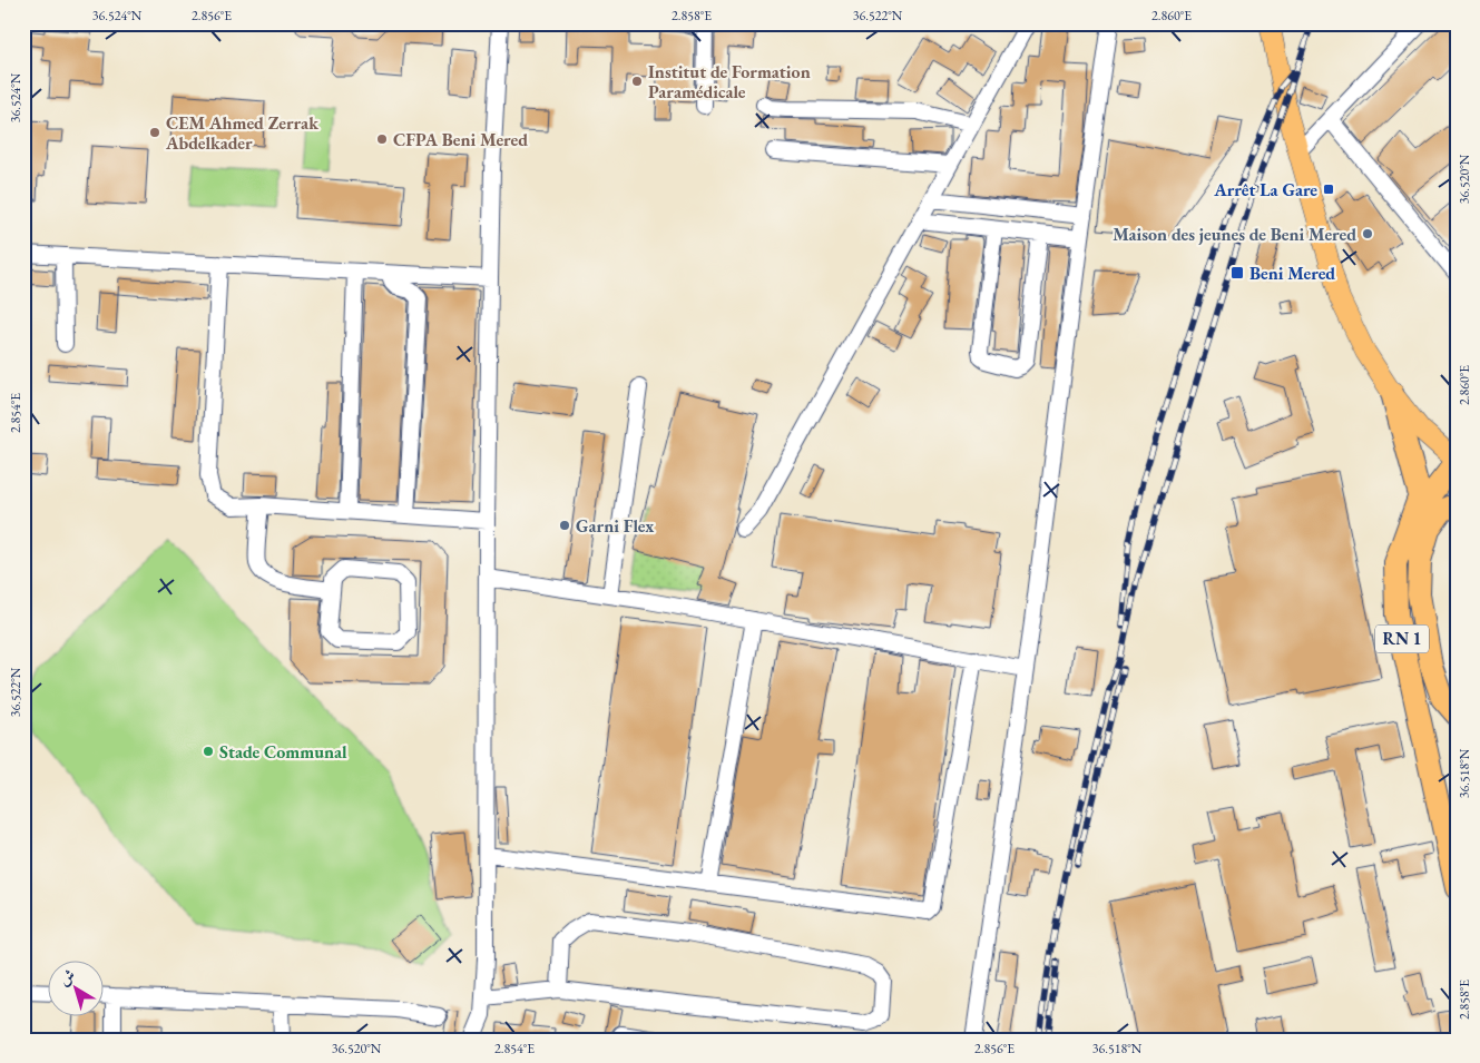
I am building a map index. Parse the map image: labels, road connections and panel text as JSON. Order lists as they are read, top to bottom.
{
  "streets": {
    "highway": ["RN 1"]
  },
  "places": {
    "other": [
      "Institut de Formation Paramédicale",
      "CEM Ahmed Zerrak Abdelkader",
      "CFPA Beni Mered",
      "Maison des jeunes de Beni Mered",
      "Garni Flex",
      "Stade Communal"
    ],
    "transit": ["Arrêt La Gare", "Beni Mered"]
  },
  "north": "top left",
  "coordinates": [
    "36.524°N",
    "2.856°E",
    "2.858°E",
    "36.522°N",
    "2.860°E",
    "36.520°N",
    "2.854°E",
    "36.518°N"
  ]
}
